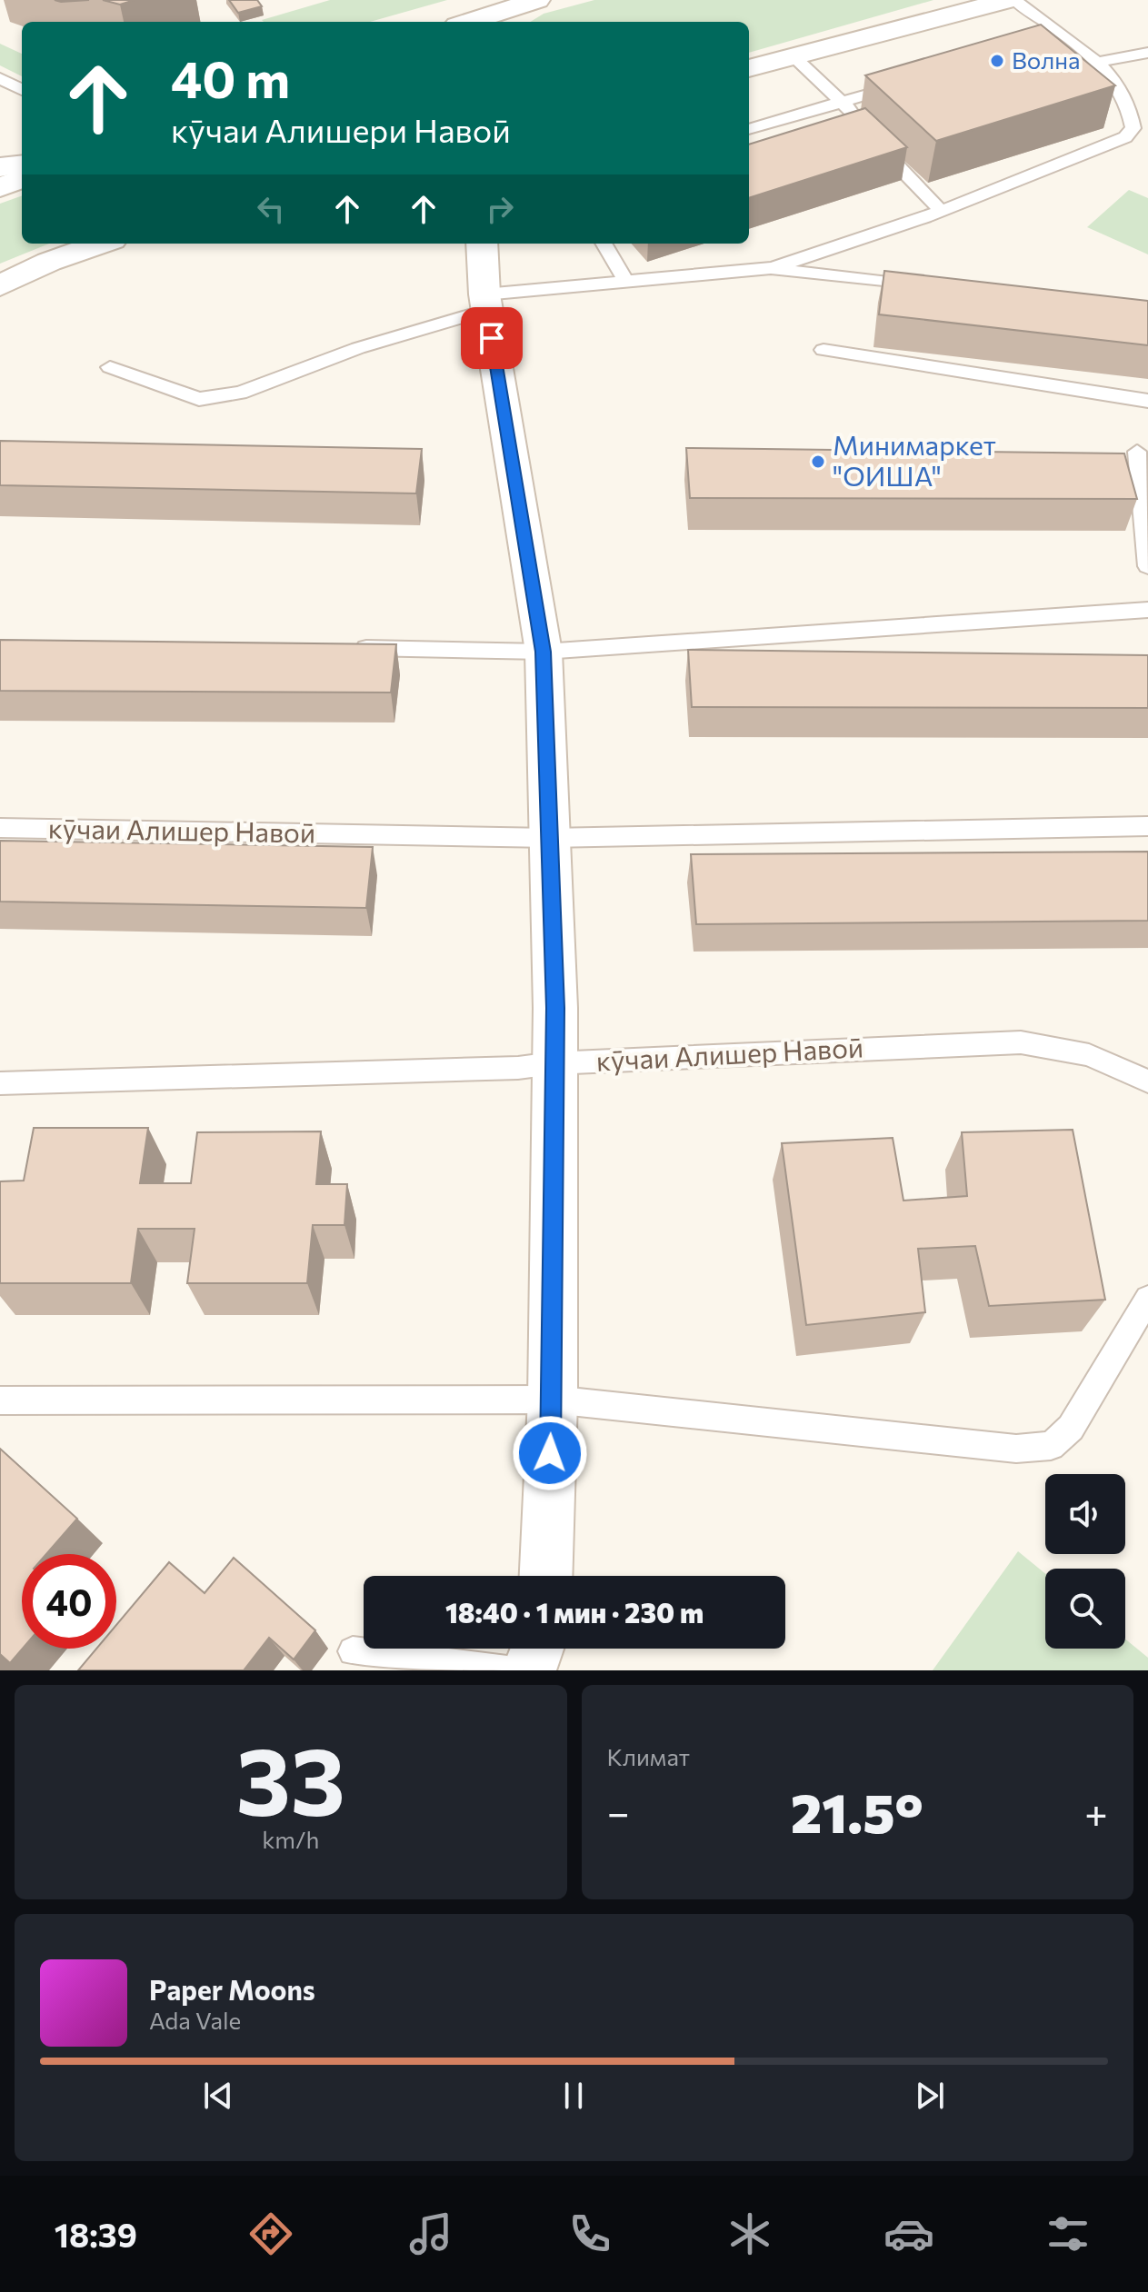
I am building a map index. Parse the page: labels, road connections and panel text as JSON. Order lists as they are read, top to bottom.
{
  "streets": {
    "lane": ["кӯчаи Алишер Навоӣ"]
  },
  "places": ["Волна", "Минимаркет \"ОИША\""],
  "page": {
    "turn": ["40 m", "кӯчаи Алишери Навоӣ"],
    "limit": "40",
    "trip": "18:40 · 1 мин · 230 m",
    "tile": [
      ["33", "km/h"],
      "Климат"
    ],
    "heat": ["−", "21.5°", "+"],
    "song": ["Paper Moons", "Ada Vale"],
    "tabs": "18:39"
  }
}
